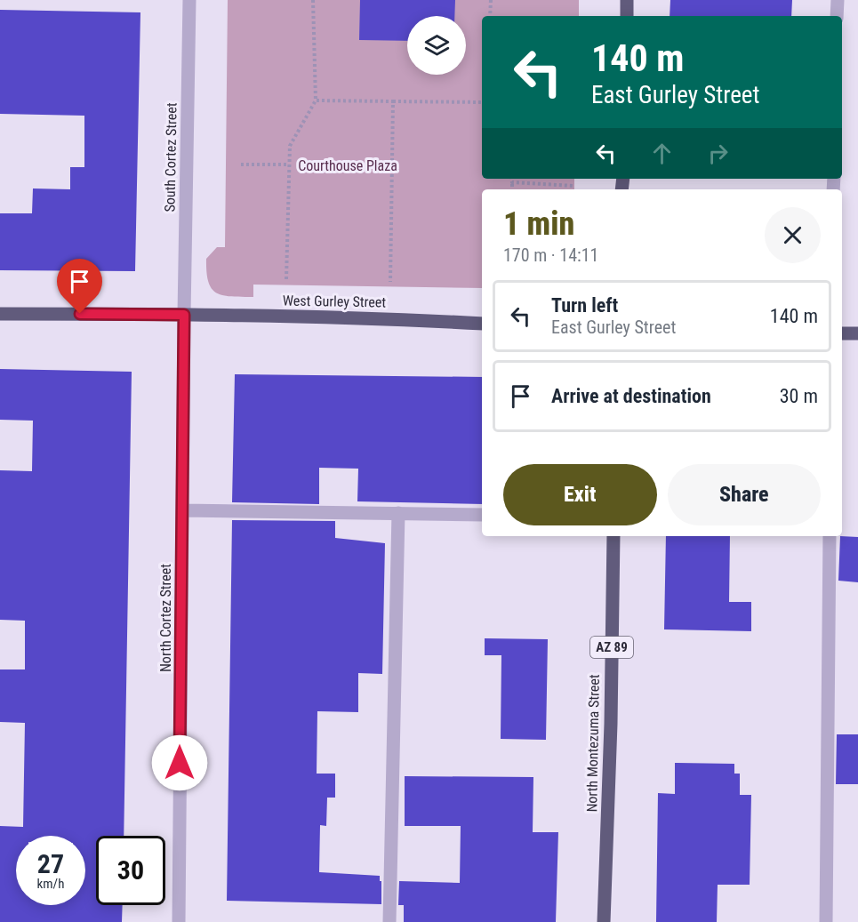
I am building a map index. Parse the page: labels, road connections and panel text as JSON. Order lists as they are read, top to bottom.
{
  "streets": {
    "main road": ["West Gurley Street", "AZ 89", "North Montezuma Street"],
    "street": ["South Cortez Street", "North Cortez Street"]
  },
  "crossings": [
    ["South Cortez Street", "West Gurley Street"],
    ["South Cortez Street", "North Cortez Street"],
    ["West Gurley Street", "North Cortez Street"]
  ],
  "parks": ["Courthouse Plaza"],
  "page": {
    "turn": ["140 m", "East Gurley Street"],
    "heading": ["1 min", "170 m · 14:11"],
    "list": [
      {
        "name": "Turn left",
        "note": "East Gurley Street",
        "value": "140 m"
      },
      {
        "name": "Arrive at destination",
        "value": "30 m"
      }
    ],
    "buttons": ["Exit", "Share"],
    "speed": "27 km/h",
    "limit": "30"
  }
}
